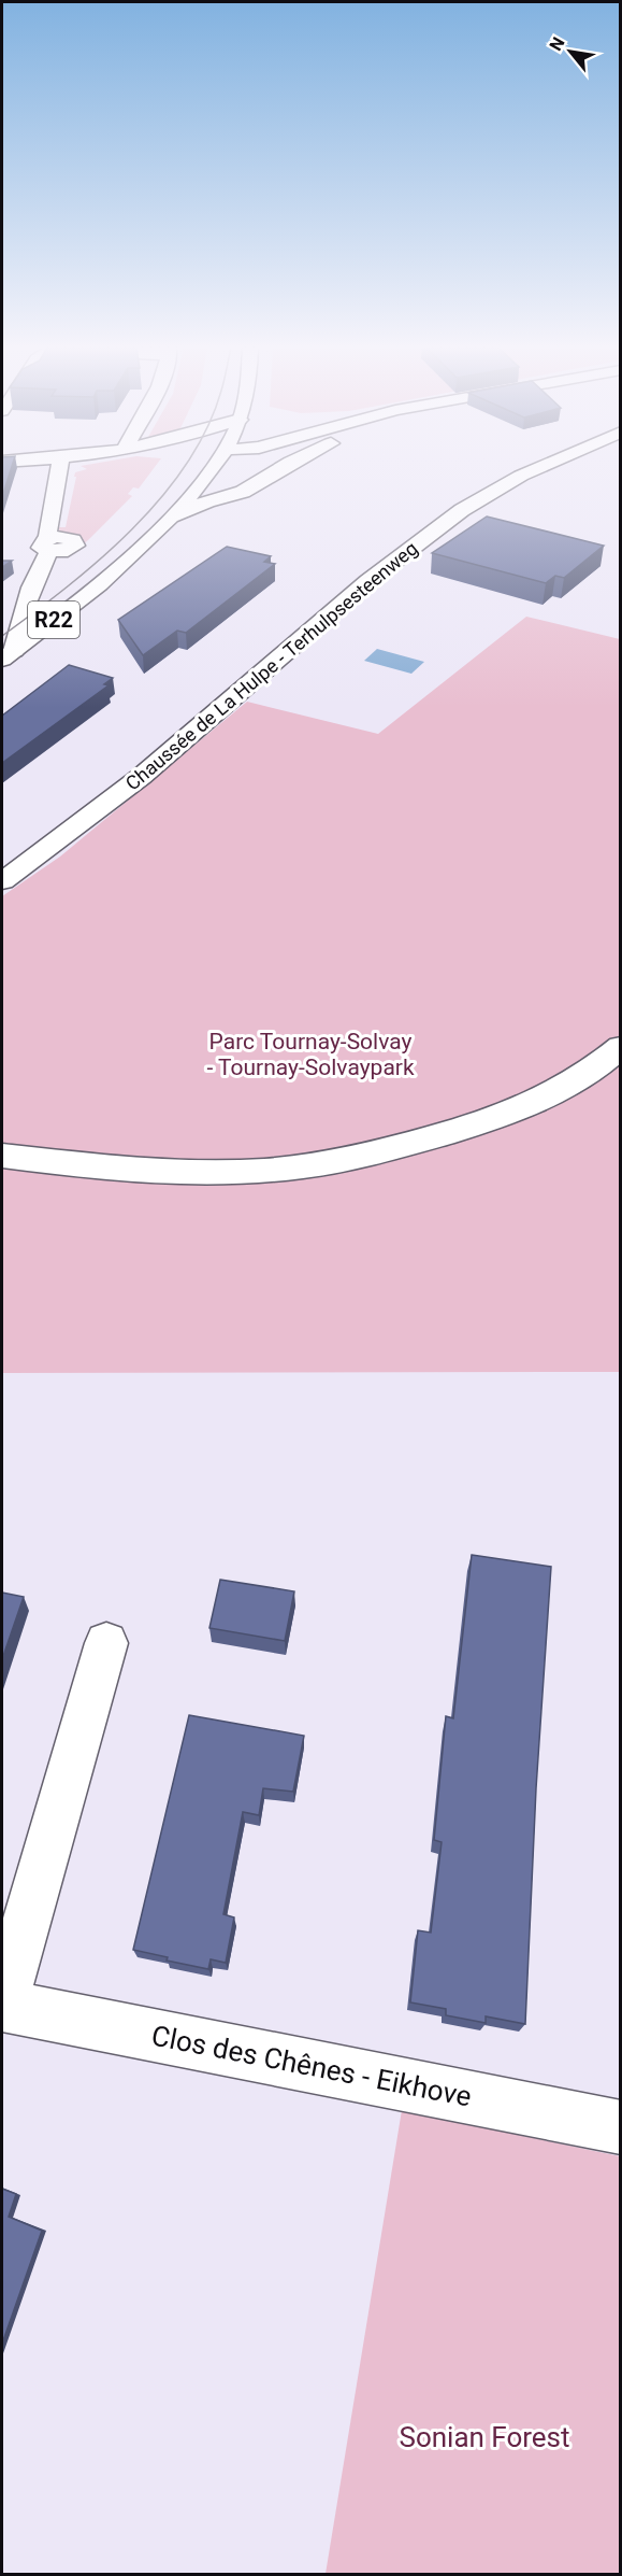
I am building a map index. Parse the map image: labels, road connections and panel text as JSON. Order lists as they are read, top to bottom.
{
  "streets": {
    "street": ["R22", "Chaussée de La Hulpe - Terhulpsesteenweg", "Clos des Chênes - Eikhove"]
  },
  "parks": ["Parc Tournay-Solvay - Tournay-Solvaypark", "Sonian Forest"],
  "north": "top left"
}
